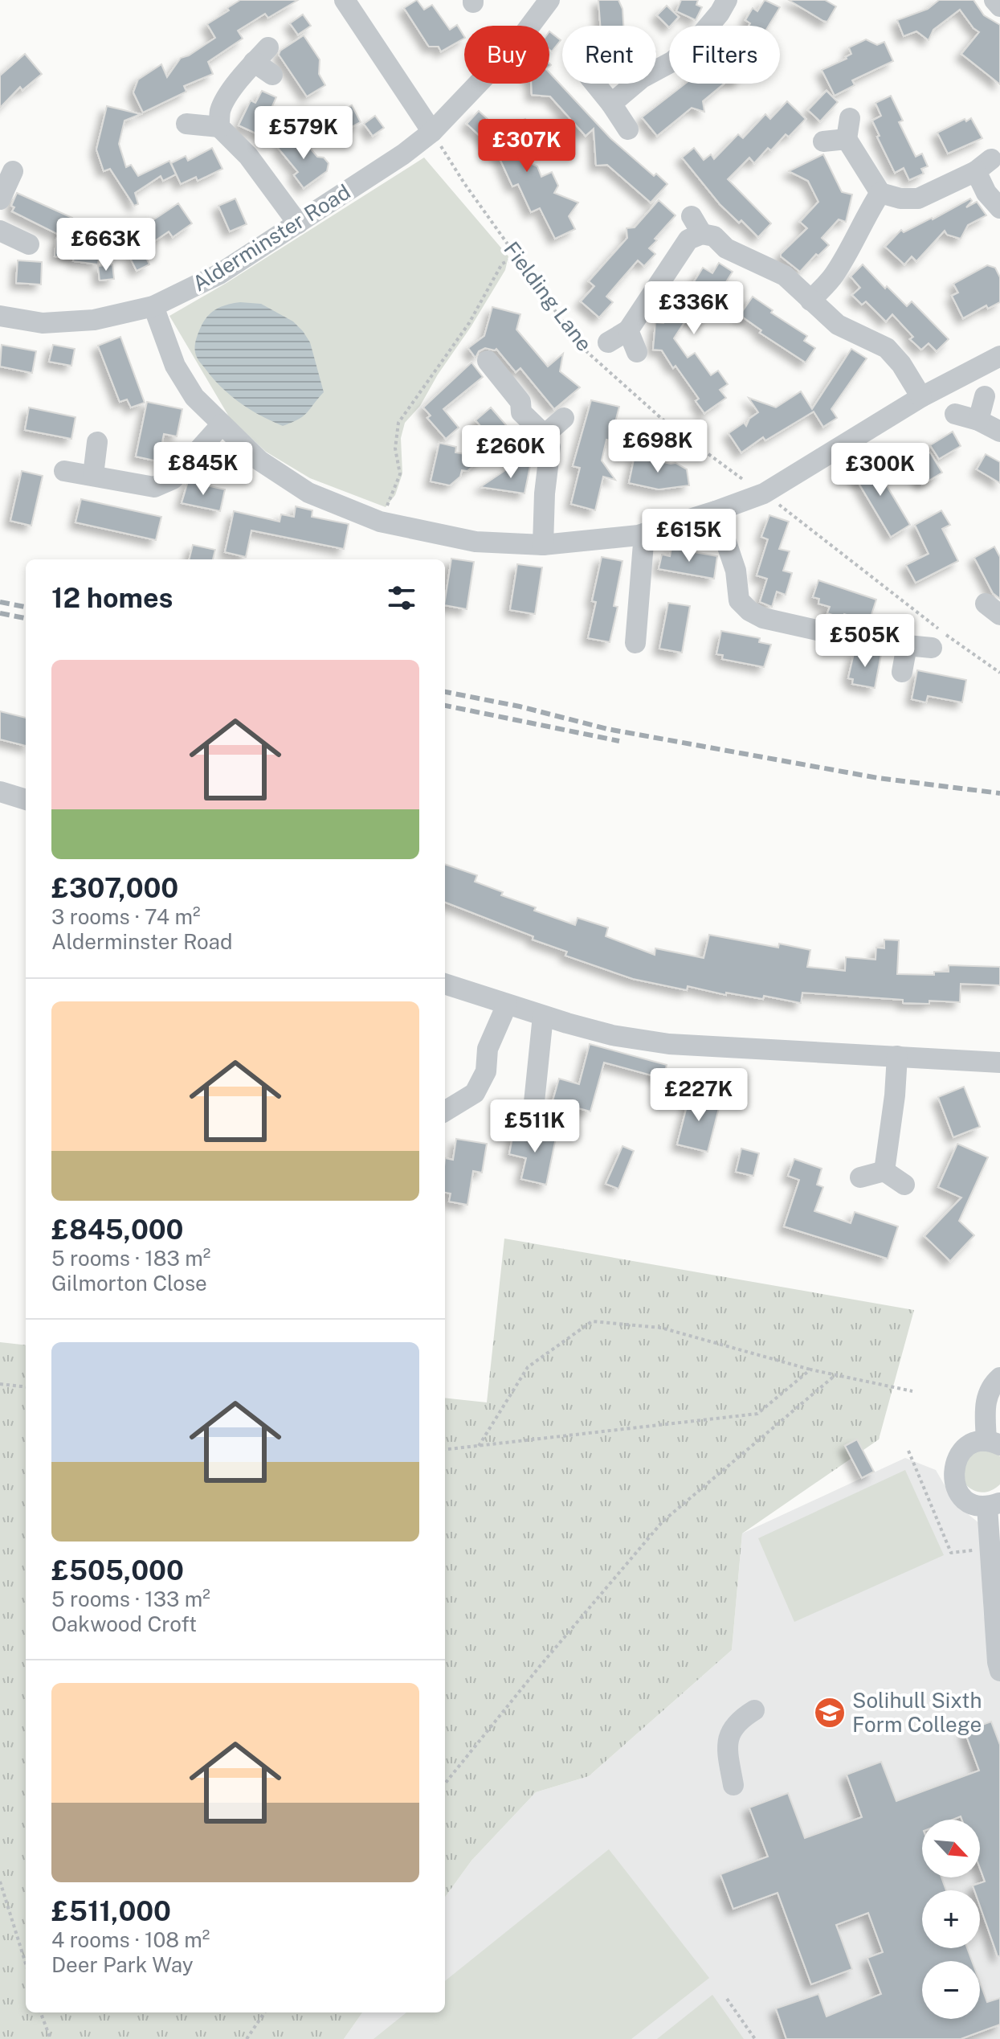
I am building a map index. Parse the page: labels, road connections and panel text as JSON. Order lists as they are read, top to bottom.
{
  "streets": {
    "street": ["Alderminster Road"],
    "path": ["Fielding Lane"]
  },
  "crossings": [
    ["Alderminster Road", "Fielding Lane"]
  ],
  "places": {
    "school or university": ["Solihull Sixth Form College"]
  },
  "north": "bottom right",
  "page": {
    "chip": ["Buy", "Rent", "Filters"],
    "price": [
      "£579K",
      "£307K",
      "£663K",
      "£336K",
      "£698K",
      "£260K",
      "£845K",
      "£300K",
      "£615K",
      "£505K",
      "£227K",
      "£511K"
    ],
    "heading": "12 homes",
    "list": [
      {
        "name": "£307,000",
        "note": "3 rooms · 74 m² · Alderminster Road"
      },
      {
        "name": "£845,000",
        "note": "5 rooms · 183 m² · Gilmorton Close"
      },
      {
        "name": "£505,000",
        "note": "5 rooms · 133 m² · Oakwood Croft"
      },
      {
        "name": "£511,000",
        "note": "4 rooms · 108 m² · Deer Park Way"
      }
    ],
    "map_buttons": ["+", "−"]
  }
}
